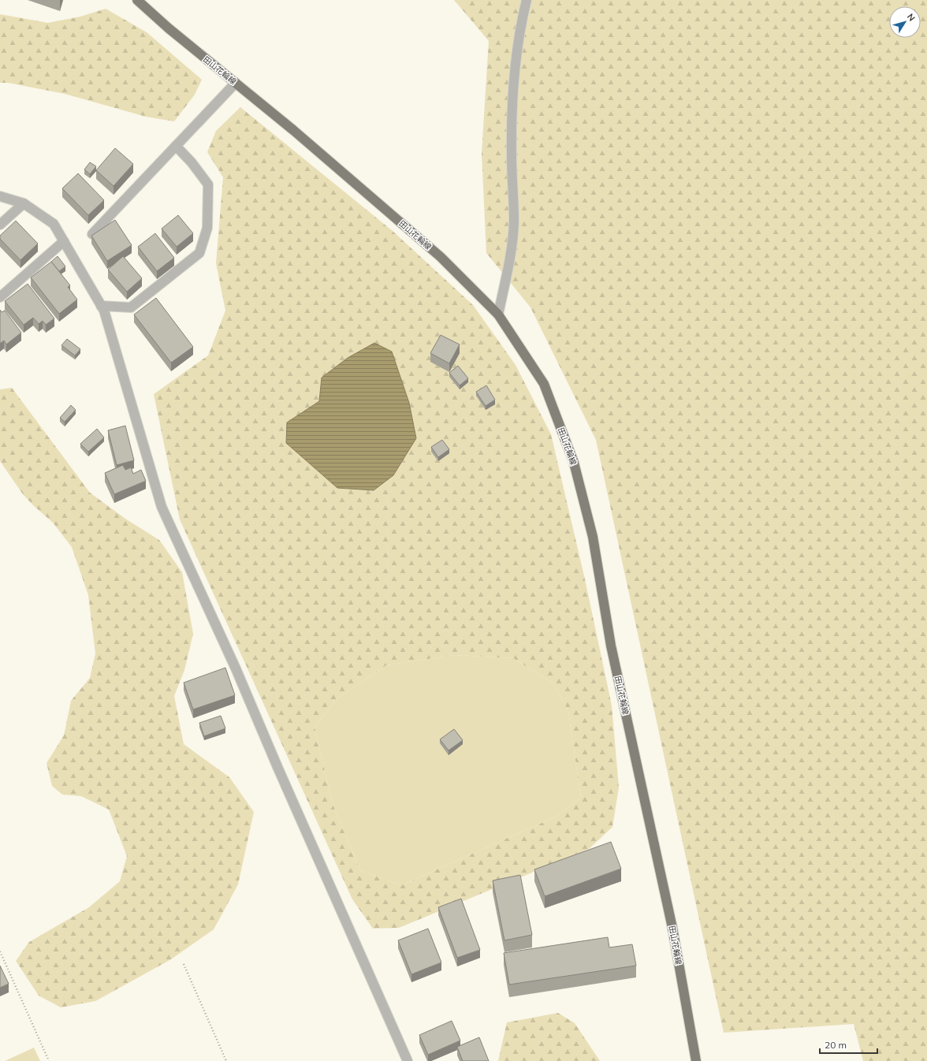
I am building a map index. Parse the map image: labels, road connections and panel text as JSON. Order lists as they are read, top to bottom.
{
  "streets": {
    "main road": ["田山花輪線"]
  },
  "scale_bar": "20 m",
  "north": "top right"
}
